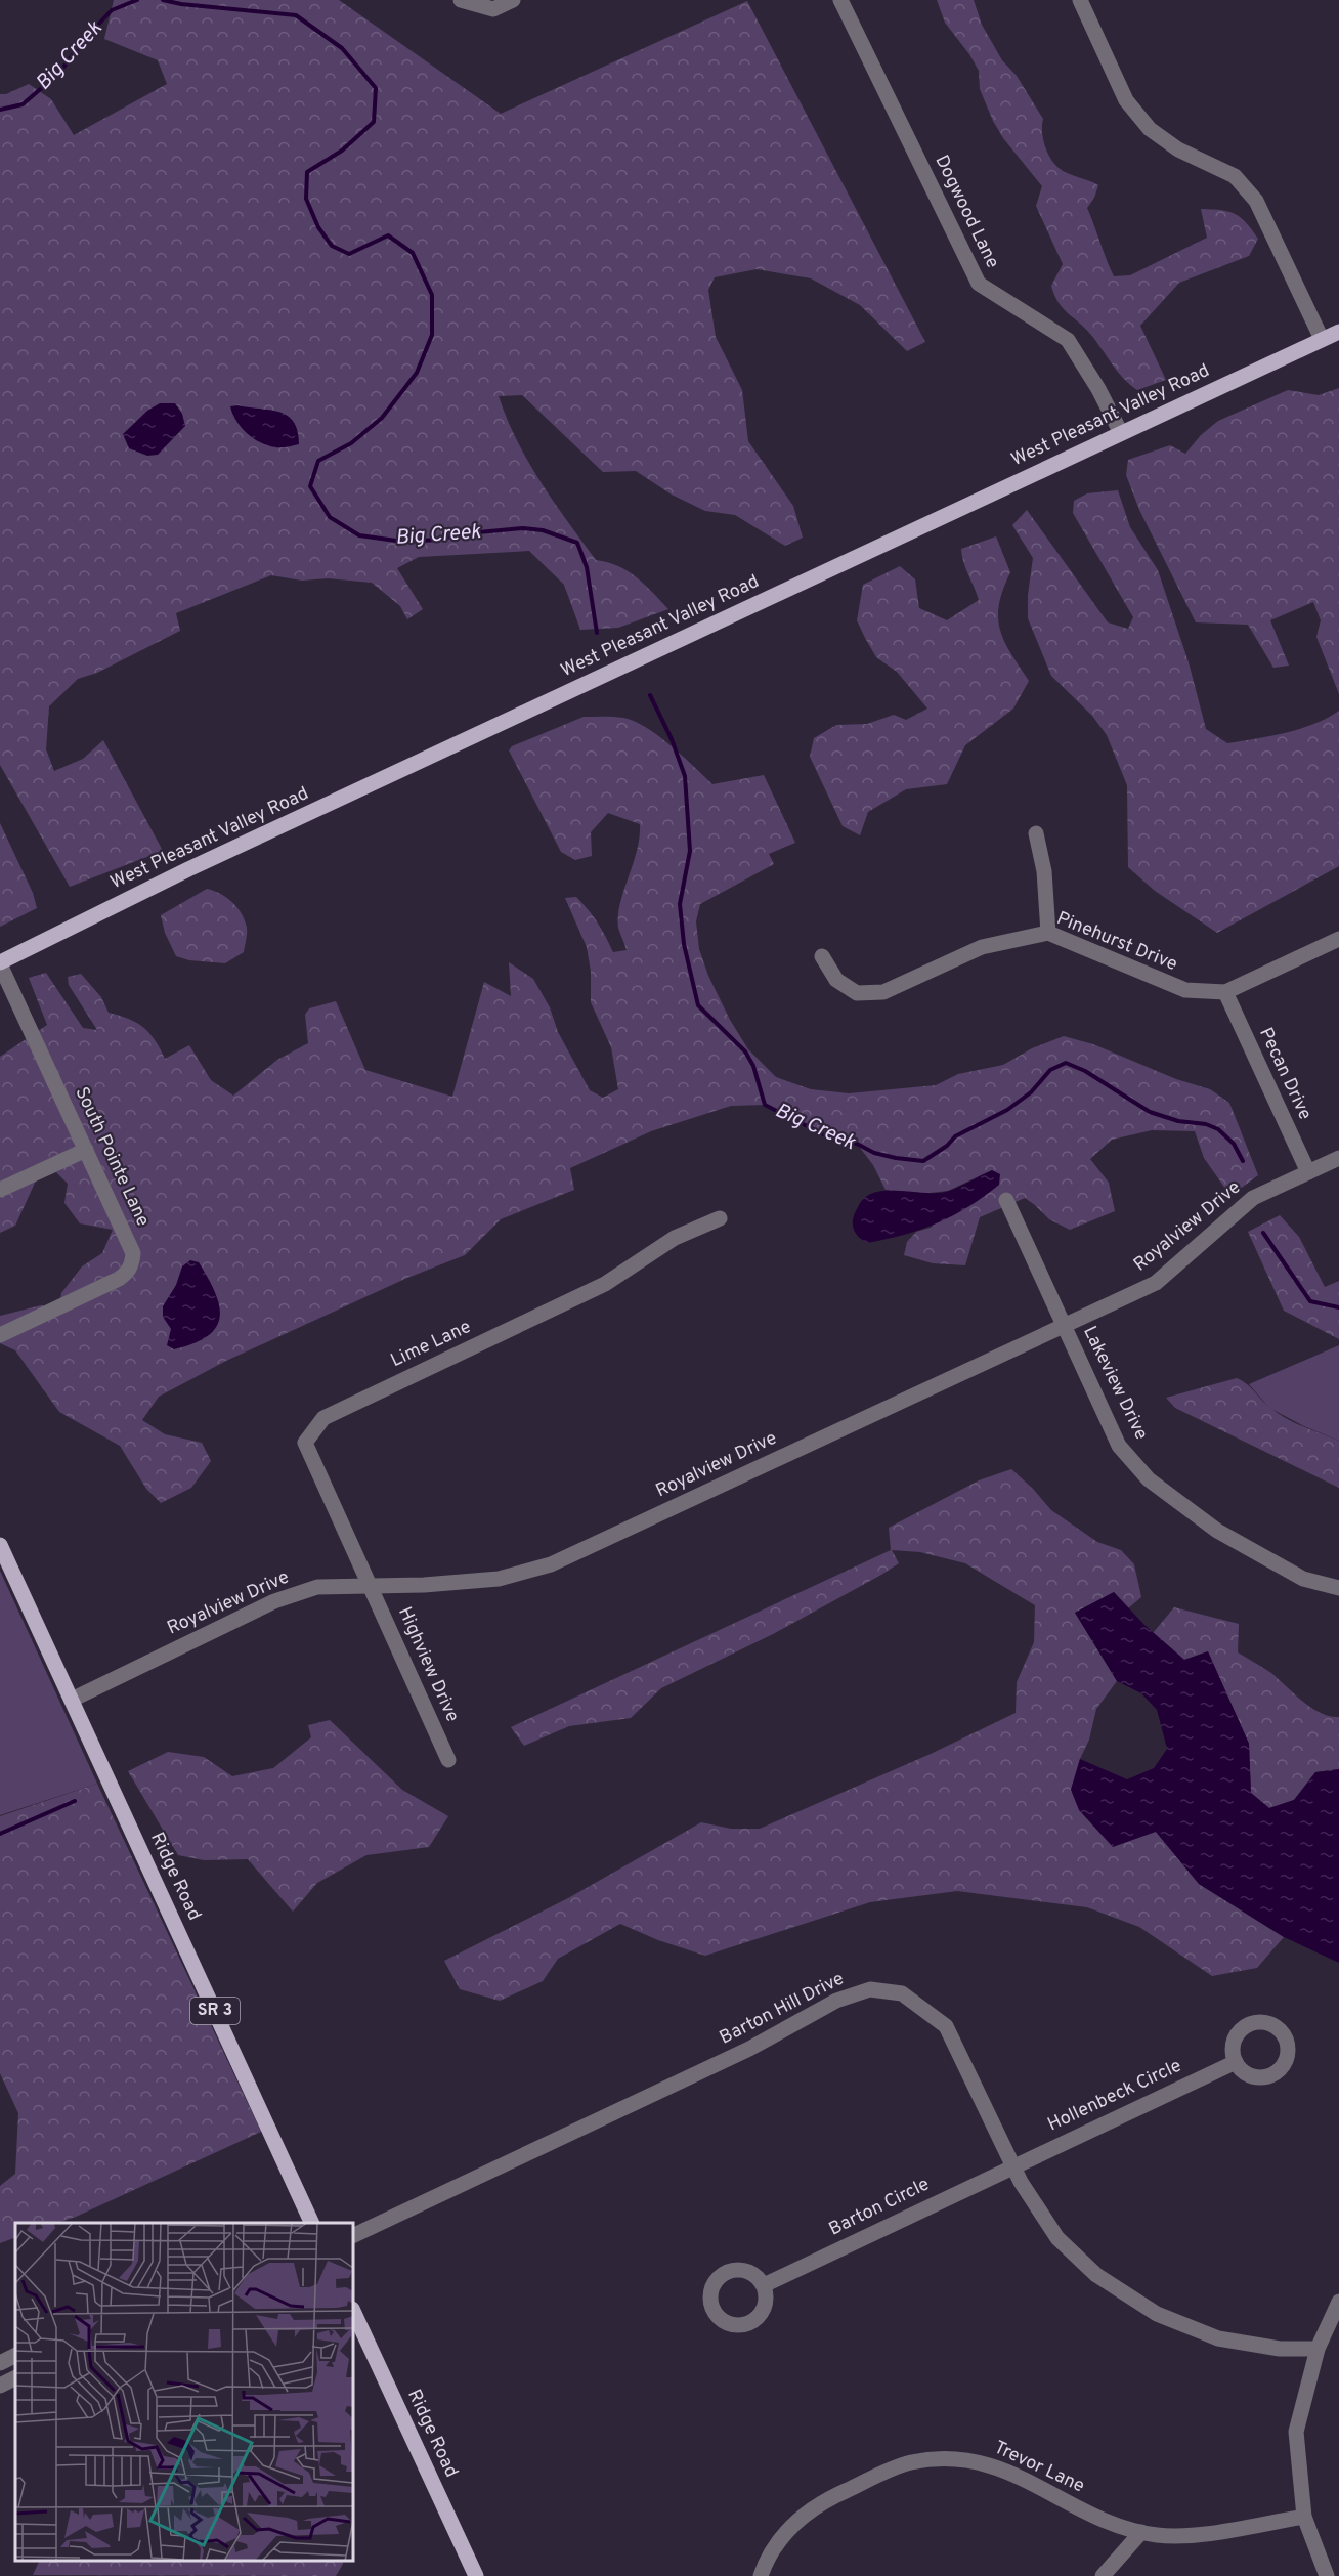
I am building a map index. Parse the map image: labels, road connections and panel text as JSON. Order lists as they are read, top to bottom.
{
  "streets": {
    "main road": ["West Pleasant Valley Road", "Ridge Road", "SR 3"],
    "street": [
      "Dogwood Lane",
      "Pinehurst Drive",
      "Pecan Drive",
      "South Pointe Lane",
      "Royalview Drive",
      "Lime Lane",
      "Lakeview Drive",
      "Highview Drive",
      "Barton Hill Drive",
      "Hollenbeck Circle",
      "Barton Circle",
      "Trevor Lane"
    ]
  },
  "crossings": [
    ["Dogwood Lane", "West Pleasant Valley Road"],
    ["West Pleasant Valley Road", "South Pointe Lane"],
    ["Pinehurst Drive", "Pecan Drive"],
    ["Pecan Drive", "Royalview Drive"],
    ["Royalview Drive", "Lime Lane"],
    ["Royalview Drive", "Lakeview Drive"],
    ["Royalview Drive", "Highview Drive"],
    ["Royalview Drive", "Ridge Road"],
    ["Lime Lane", "Highview Drive"],
    ["Barton Hill Drive", "Hollenbeck Circle"],
    ["Barton Hill Drive", "Barton Circle"],
    ["Hollenbeck Circle", "Barton Circle"]
  ],
  "water": ["Big Creek"]
}
